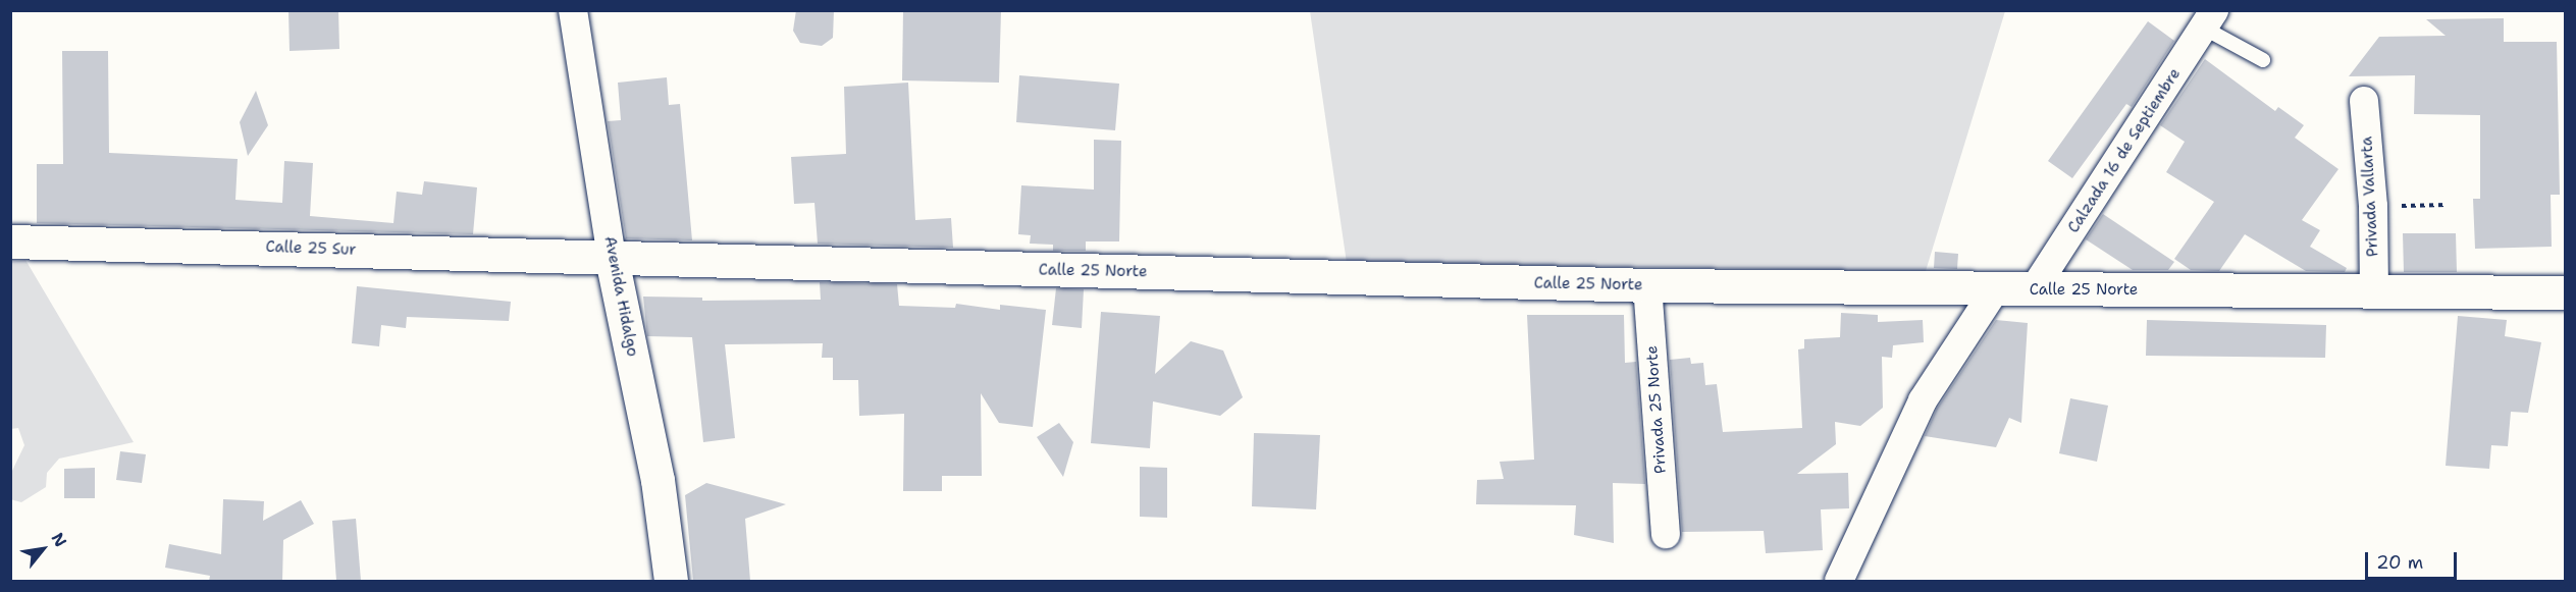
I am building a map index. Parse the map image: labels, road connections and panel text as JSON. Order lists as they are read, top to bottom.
{
  "streets": {
    "street": [
      "Calzada 16 de Septiembre",
      "Privada Vallarta",
      "Calle 25 Sur",
      "Calle 25 Norte",
      "Avenida Hidalgo",
      "Privada 25 Norte"
    ]
  },
  "crossings": [
    ["Calzada 16 de Septiembre", "Calle 25 Norte"],
    ["Privada Vallarta", "Calle 25 Norte"],
    ["Calle 25 Sur", "Calle 25 Norte"],
    ["Calle 25 Sur", "Avenida Hidalgo"],
    ["Calle 25 Norte", "Avenida Hidalgo"],
    ["Calle 25 Norte", "Privada 25 Norte"]
  ],
  "scale_bar": "20 m",
  "north": "top right"
}
